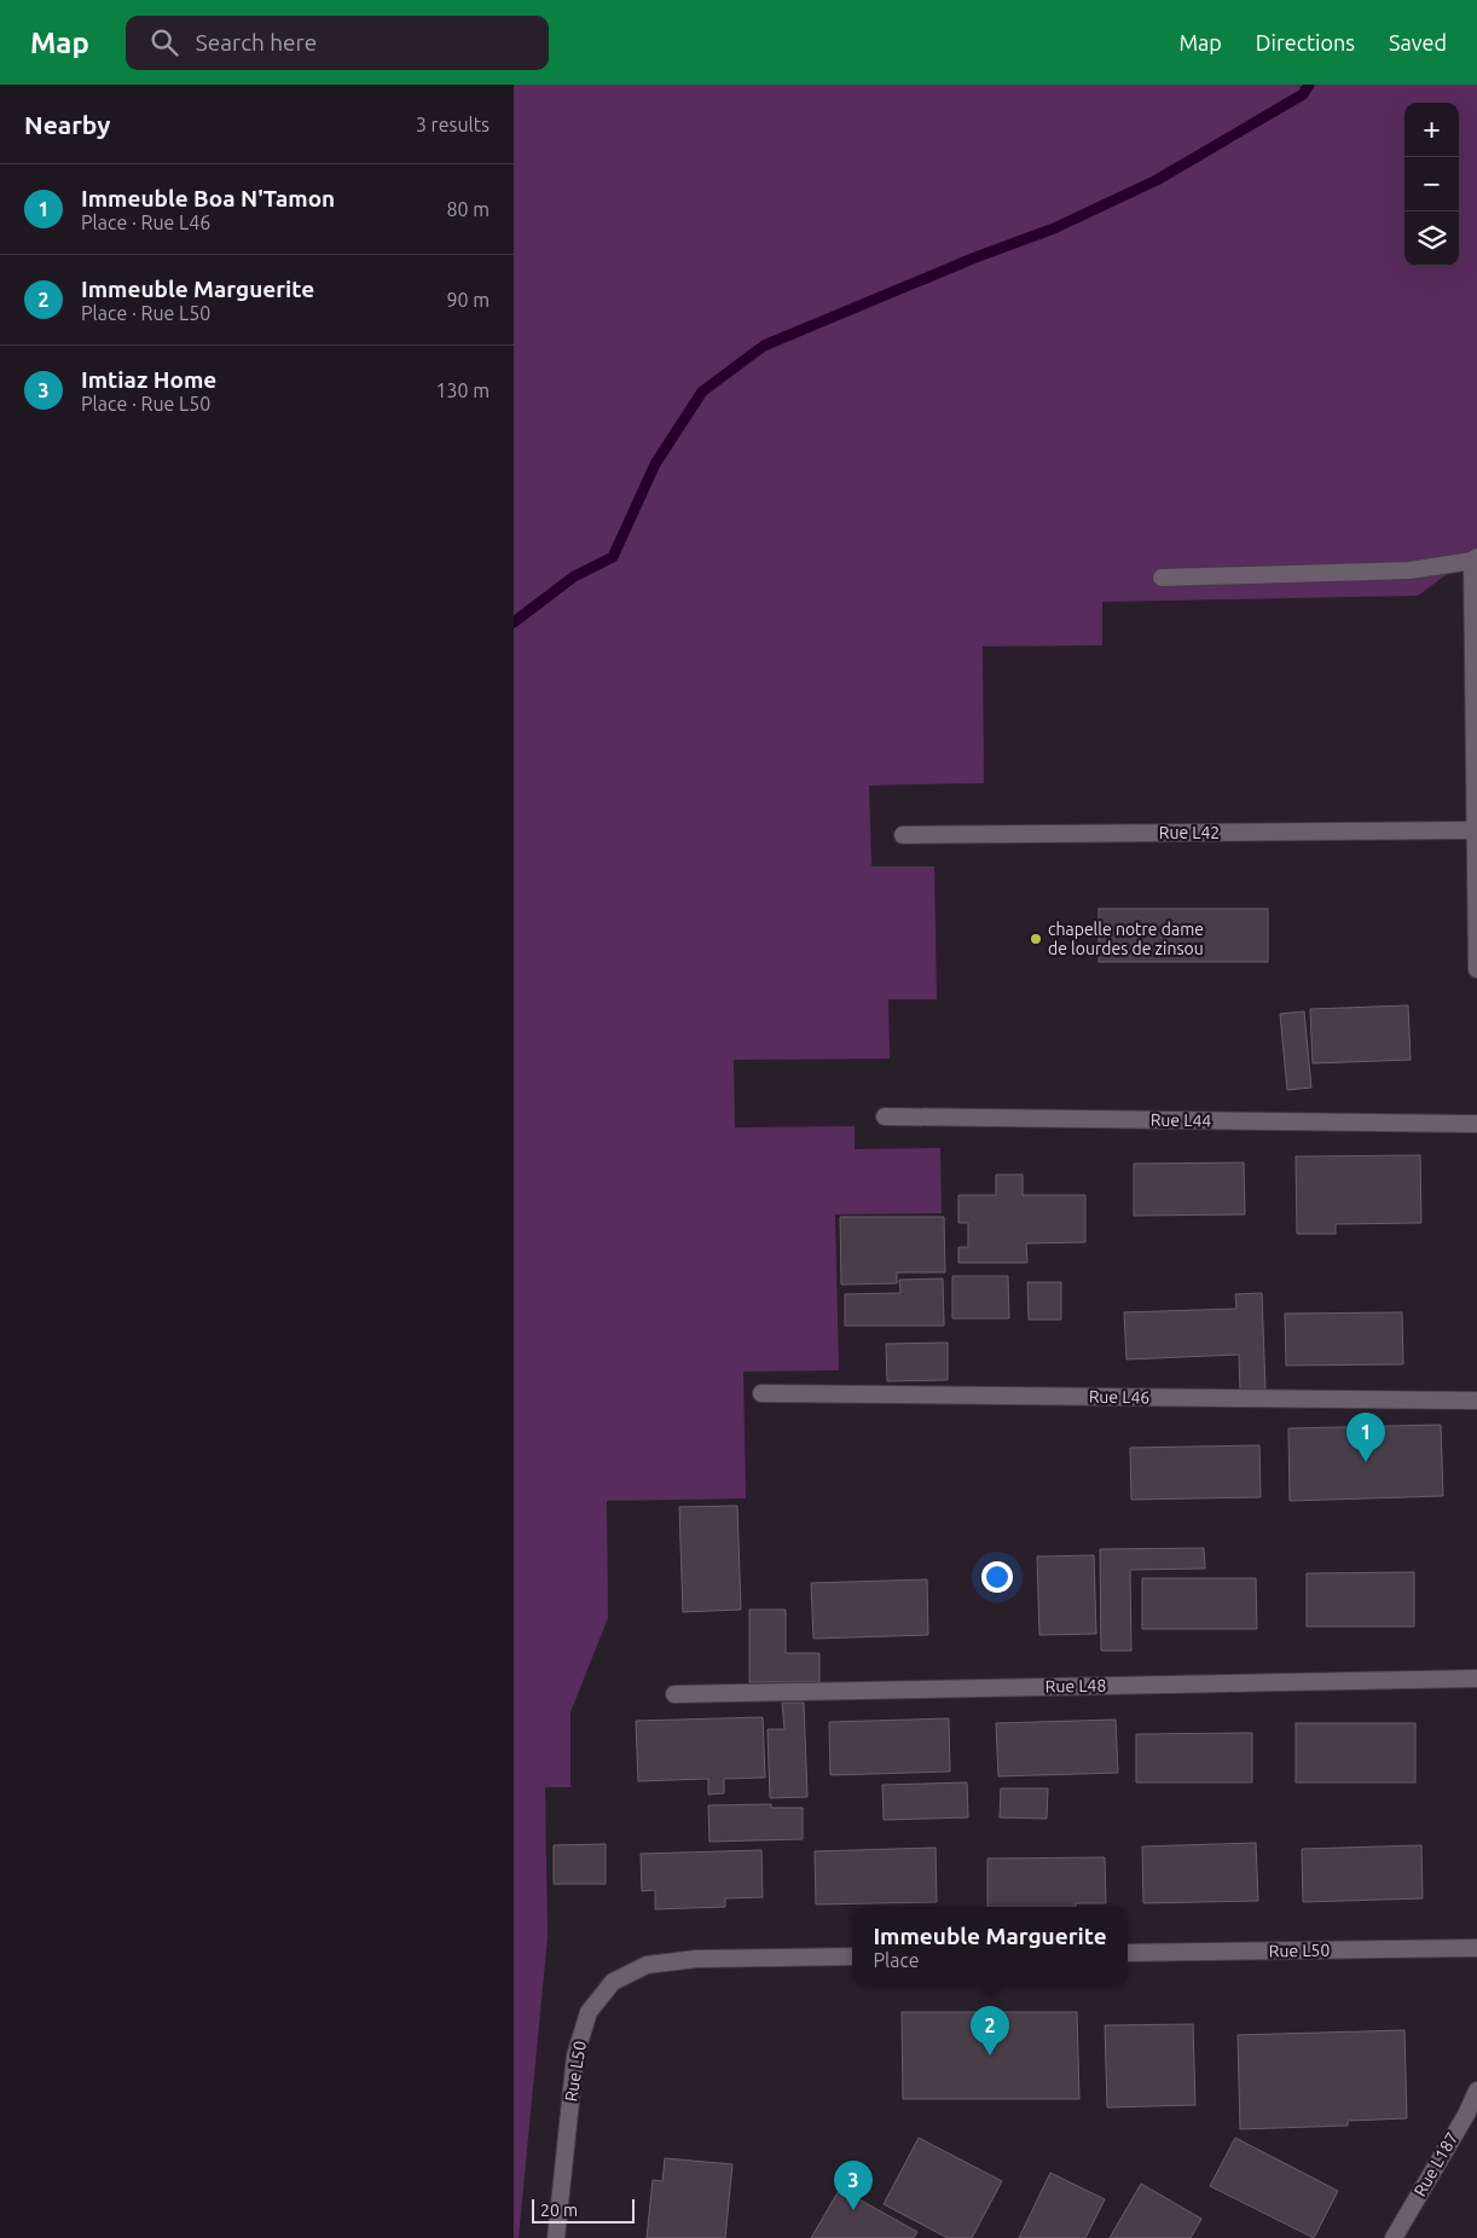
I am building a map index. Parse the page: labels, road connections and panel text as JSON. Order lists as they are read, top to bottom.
{
  "streets": {
    "street": [
      "Rue L42",
      "Rue L44",
      "Rue L46",
      "Rue L48",
      "Rue L50",
      "Rue L187"
    ]
  },
  "places": ["chapelle notre dame de lourdes de zinsou"],
  "scale_bar": "20 m",
  "page": {
    "header": "Map",
    "search": "Search here",
    "nav": ["Map", "Directions", "Saved"],
    "heading": ["Nearby", "3 results"],
    "map_buttons": ["+", "−"],
    "list": [
      {
        "mark": "1",
        "name": "Immeuble Boa N'Tamon",
        "note": "Place · Rue L46",
        "value": "80 m"
      },
      {
        "mark": "2",
        "name": "Immeuble Marguerite",
        "note": "Place · Rue L50",
        "value": "90 m"
      },
      {
        "mark": "3",
        "name": "Imtiaz Home",
        "note": "Place · Rue L50",
        "value": "130 m"
      }
    ],
    "pins": ["1", "2", "3"],
    "popup": ["Immeuble Marguerite", "Place"],
    "scale": "20 m"
  }
}
